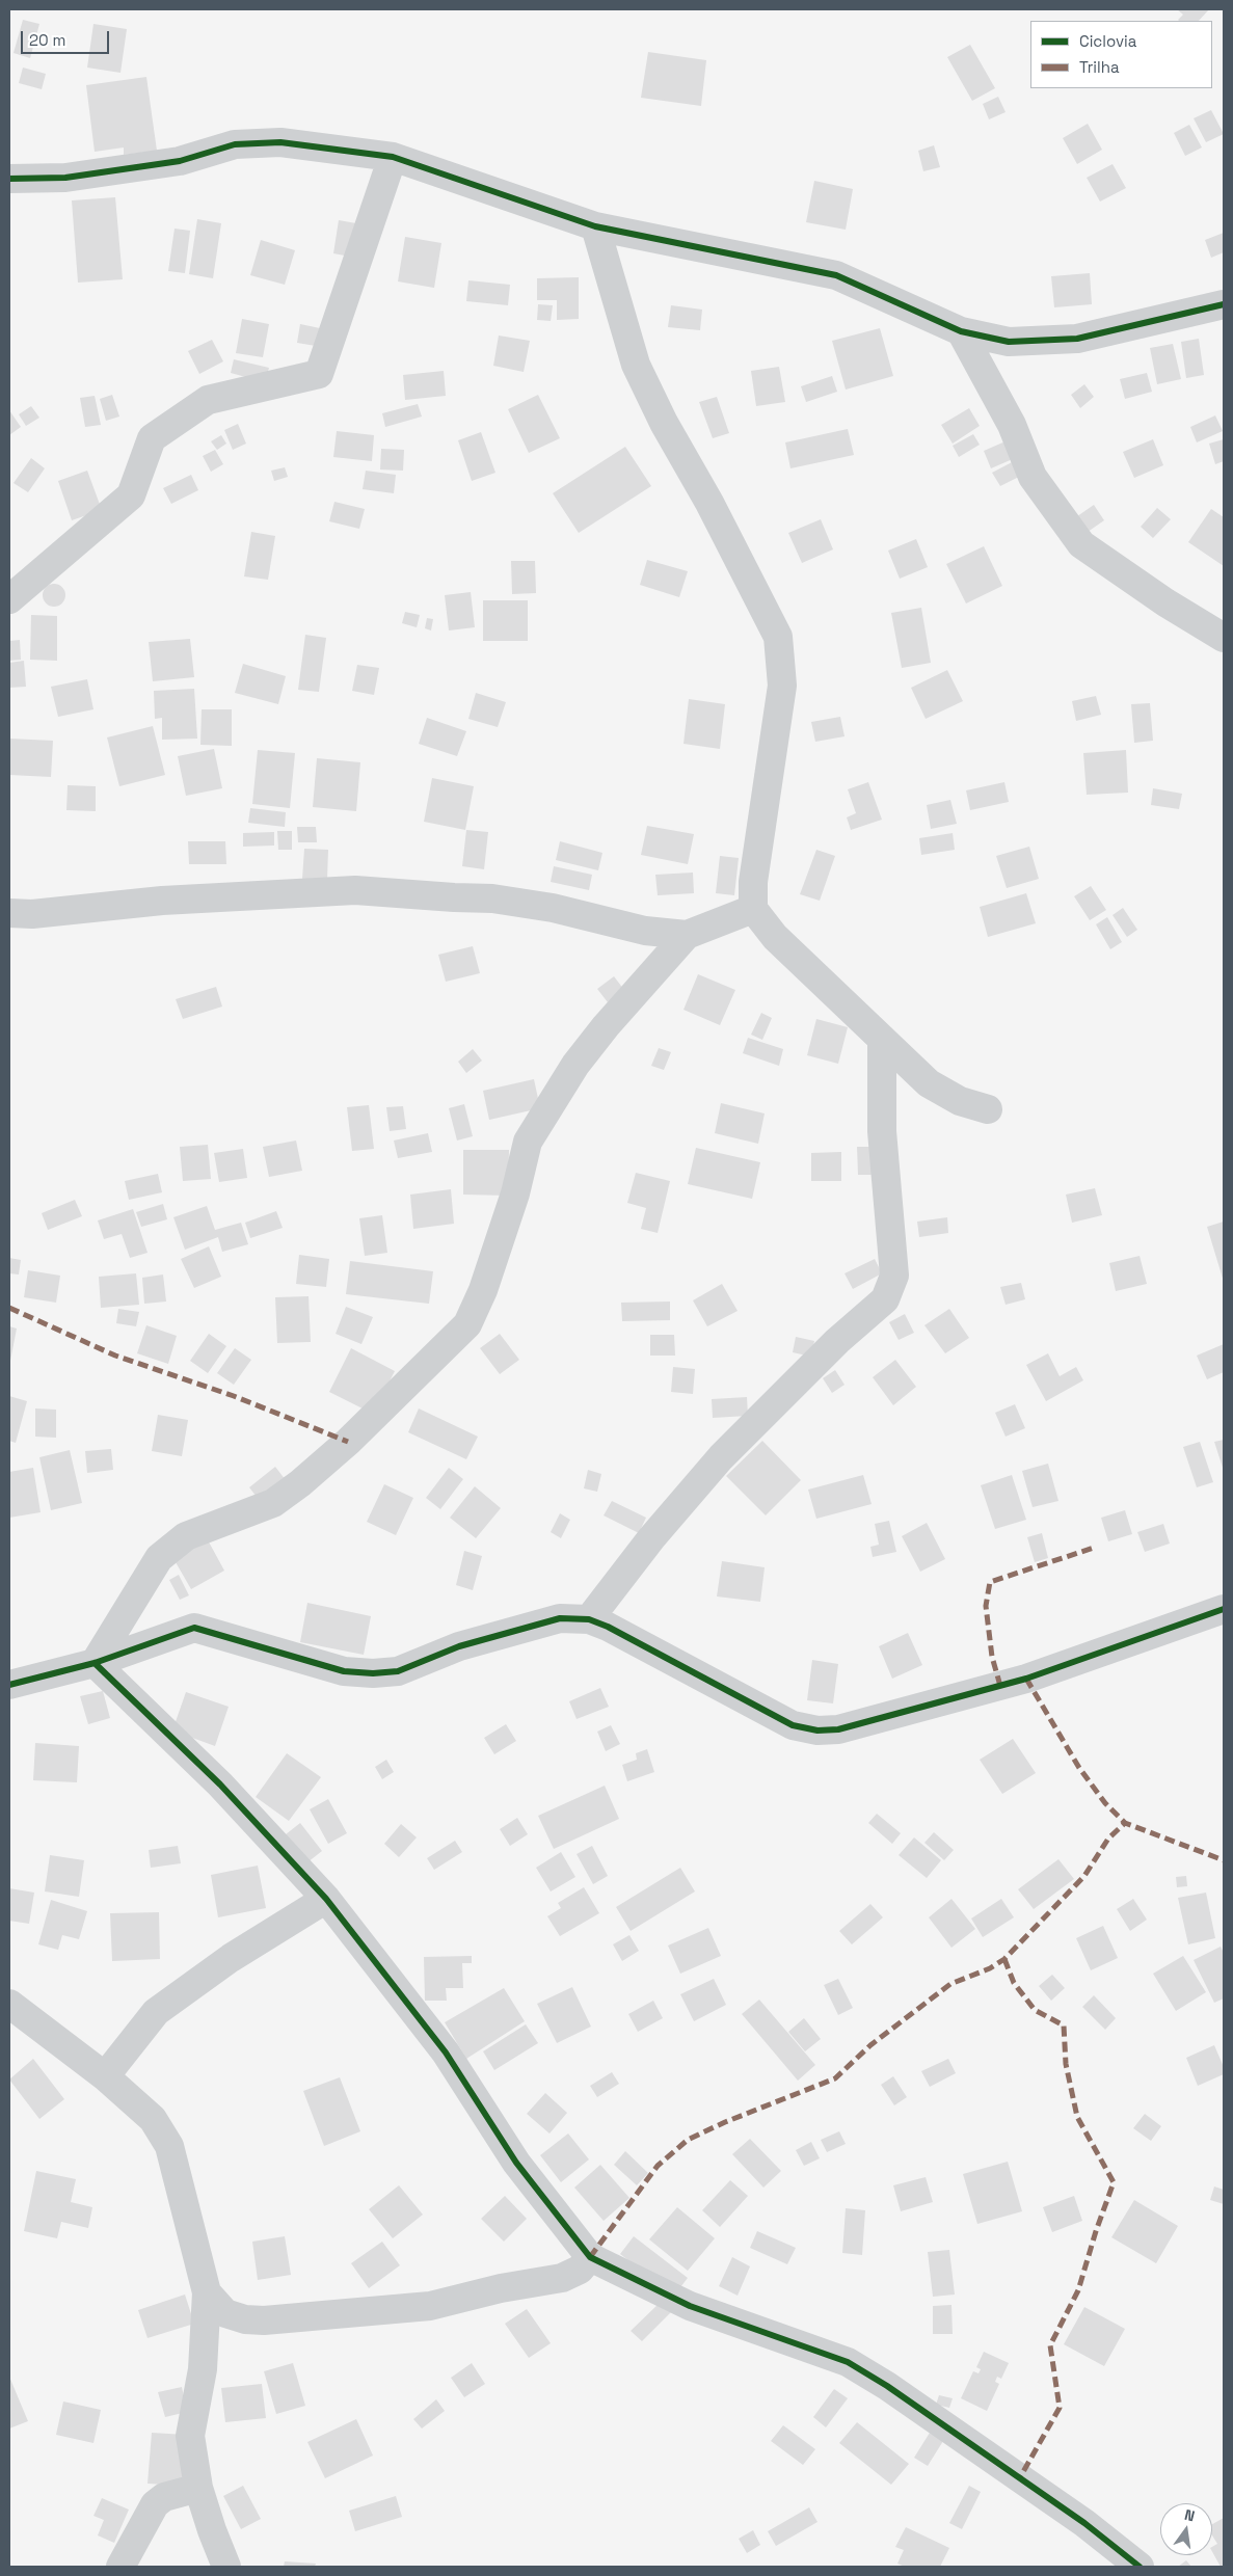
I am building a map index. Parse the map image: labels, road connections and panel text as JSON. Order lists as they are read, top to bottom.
{
  "legend": ["Ciclovia", "Trilha"],
  "scale_bar": "20 m",
  "north": "top"
}
